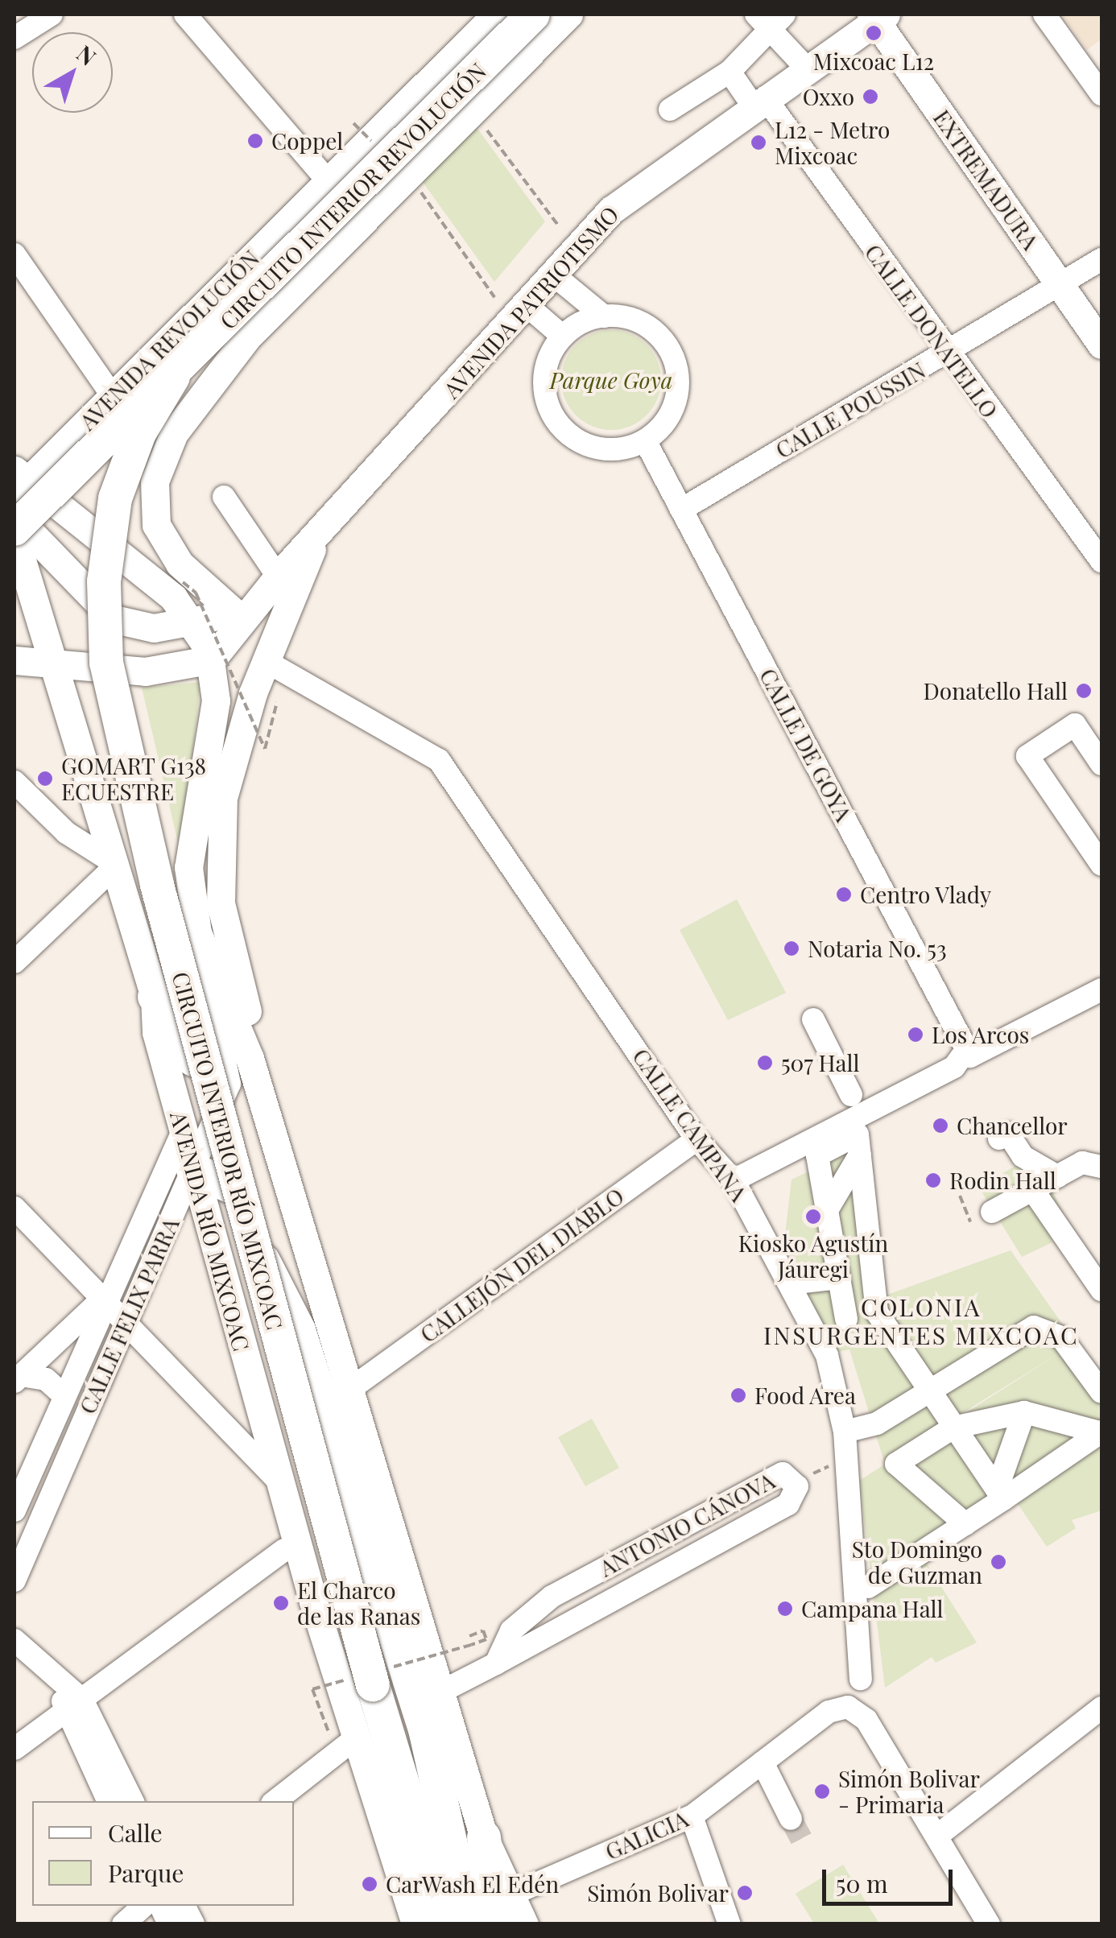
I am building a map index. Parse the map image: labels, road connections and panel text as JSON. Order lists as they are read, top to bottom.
{
  "streets": {
    "highway": ["CIRCUITO INTERIOR REVOLUCIÓN", "CIRCUITO INTERIOR RÍO MIXCOAC"],
    "main road": [
      "EXTREMADURA",
      "AVENIDA PATRIOTISMO",
      "AVENIDA REVOLUCIÓN",
      "AVENIDA RÍO MIXCOAC"
    ],
    "street": [
      "CALLE DONATELLO",
      "CALLE POUSSIN",
      "CALLE DE GOYA",
      "CALLE CAMPANA",
      "CALLEJÓN DEL DIABLO",
      "CALLE FELIX PARRA",
      "ANTONIO CÁNOVA",
      "GALICIA"
    ]
  },
  "crossings": [
    ["EXTREMADURA", "AVENIDA PATRIOTISMO"],
    ["EXTREMADURA", "CALLE POUSSIN"],
    ["CIRCUITO INTERIOR REVOLUCIÓN", "CIRCUITO INTERIOR RÍO MIXCOAC"],
    ["AVENIDA PATRIOTISMO", "CALLE DONATELLO"],
    ["AVENIDA PATRIOTISMO", "CALLE CAMPANA"],
    ["CALLE DONATELLO", "CALLE POUSSIN"],
    ["CALLE POUSSIN", "CALLE DE GOYA"],
    ["CALLE CAMPANA", "CALLEJÓN DEL DIABLO"],
    ["AVENIDA RÍO MIXCOAC", "CALLE FELIX PARRA"]
  ],
  "districts": ["COLONIA INSURGENTES MIXCOAC"],
  "parks": ["Parque Goya"],
  "places": [
    "Mixcoac L12",
    "Oxxo",
    "Coppel",
    "L12 - Metro Mixcoac",
    "Donatello Hall",
    "GOMART G138 ECUESTRE",
    "Centro Vlady",
    "Notaria No. 53",
    "Los Arcos",
    "507 Hall",
    "Chancellor",
    "Rodin Hall",
    "Kiosko Agustín Jáuregi",
    "Food Area",
    "Sto Domingo de Guzman",
    "El Charco de las Ranas",
    "Campana Hall",
    "Simón Bolivar - Primaria",
    "CarWash El Edén",
    "Simón Bolivar"
  ],
  "legend": ["Calle", "Parque"],
  "scale_bar": "50 m",
  "north": "top right"
}
